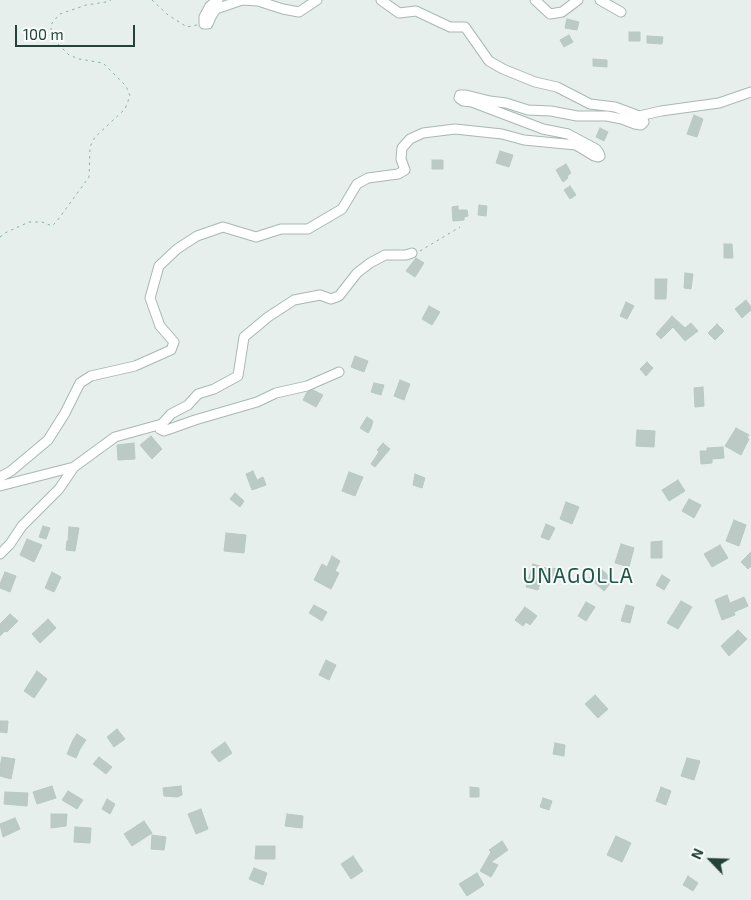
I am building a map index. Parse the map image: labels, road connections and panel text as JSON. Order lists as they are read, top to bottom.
{
  "districts": ["UNAGOLLA"],
  "scale_bar": "100 m",
  "north": "top left"
}
